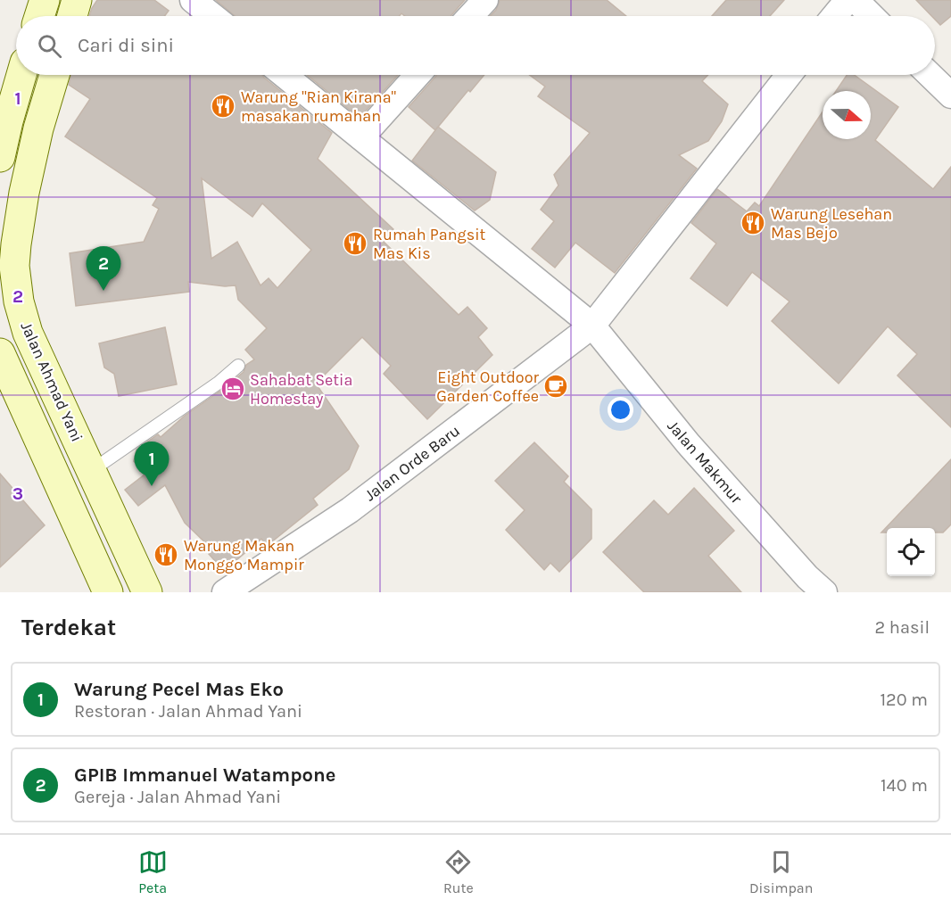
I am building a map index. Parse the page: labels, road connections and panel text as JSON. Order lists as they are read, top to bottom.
{
  "streets": {
    "main road": ["Jalan Ahmad Yani"],
    "street": ["Jalan Makmur", "Jalan Orde Baru"]
  },
  "crossings": [
    ["Jalan Makmur", "Jalan Orde Baru"]
  ],
  "places": {
    "restaurant": [
      "Warung \"Rian Kirana\" masakan rumahan",
      "Warung Lesehan Mas Bejo",
      "Rumah Pangsit Mas Kis",
      "Warung Makan Monggo Mampir"
    ],
    "cafe": ["Eight Outdoor Garden Coffee"],
    "hotel": ["Sahabat Setia Homestay"]
  },
  "north": "right",
  "page": {
    "search": "Cari di sini",
    "pins": ["2", "1"],
    "heading": ["Terdekat", "2 hasil"],
    "list": [
      {
        "mark": "1",
        "name": "Warung Pecel Mas Eko",
        "note": "Restoran · Jalan Ahmad Yani",
        "value": "120 m"
      },
      {
        "mark": "2",
        "name": "GPIB Immanuel Watampone",
        "note": "Gereja · Jalan Ahmad Yani",
        "value": "140 m"
      }
    ],
    "nav": ["Peta", "Rute", "Disimpan"]
  },
  "grid": {
    "rows": ["1", "2", "3"]
  }
}
